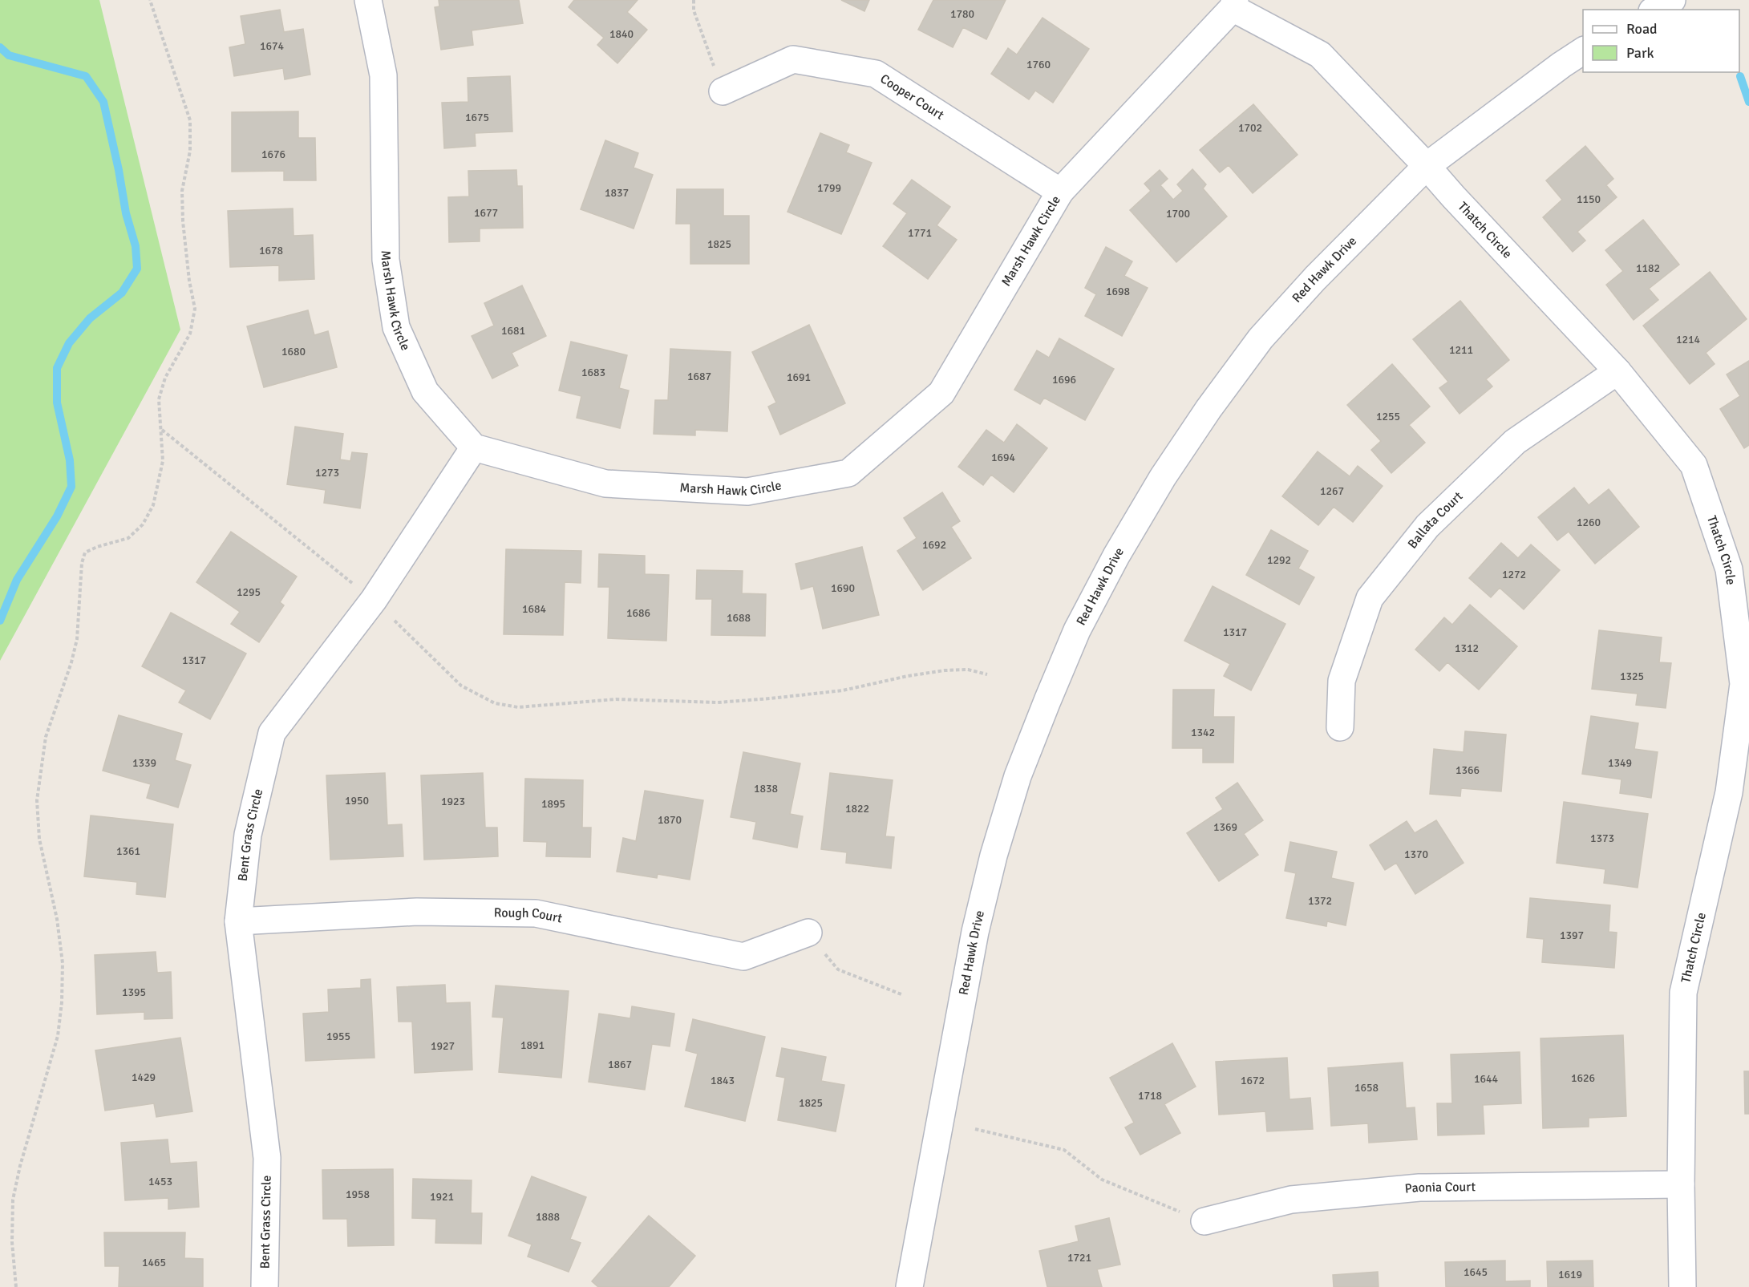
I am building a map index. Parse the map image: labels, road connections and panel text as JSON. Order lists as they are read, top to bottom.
{
  "streets": {
    "street": [
      "Cooper Court",
      "Thatch Circle",
      "Marsh Hawk Circle",
      "Red Hawk Drive",
      "Ballata Court",
      "Bent Grass Circle",
      "Rough Court",
      "Paonia Court"
    ]
  },
  "crossings": [
    ["Cooper Court", "Marsh Hawk Circle"],
    ["Thatch Circle", "Marsh Hawk Circle"],
    ["Thatch Circle", "Red Hawk Drive"],
    ["Thatch Circle", "Ballata Court"],
    ["Thatch Circle", "Paonia Court"],
    ["Marsh Hawk Circle", "Bent Grass Circle"],
    ["Bent Grass Circle", "Rough Court"]
  ],
  "house_numbers": [
    "1780",
    "1840",
    "1674",
    "1760",
    "1675",
    "1702",
    "1676",
    "1799",
    "1837",
    "1150",
    "1677",
    "1700",
    "1771",
    "1825",
    "1678",
    "1182",
    "1698",
    "1681",
    "1214",
    "1211",
    "1680",
    "1683",
    "1687",
    "1691",
    "1696",
    "1255",
    "1694",
    "1273",
    "1267",
    "1260",
    "1692",
    "1292",
    "1272",
    "1690",
    "1295",
    "1684",
    "1686",
    "1688",
    "1317",
    "1312",
    "1317",
    "1325",
    "1342",
    "1339",
    "1349",
    "1366",
    "1838",
    "1950",
    "1923",
    "1895",
    "1822",
    "1870",
    "1369",
    "1373",
    "1361",
    "1370",
    "1372",
    "1397",
    "1395",
    "1955",
    "1891",
    "1927",
    "1867",
    "1429",
    "1626",
    "1644",
    "1843",
    "1672",
    "1658",
    "1718",
    "1825",
    "1453",
    "1958",
    "1921",
    "1888",
    "1721",
    "1465",
    "1645",
    "1619"
  ],
  "legend": ["Road", "Park"]
}
